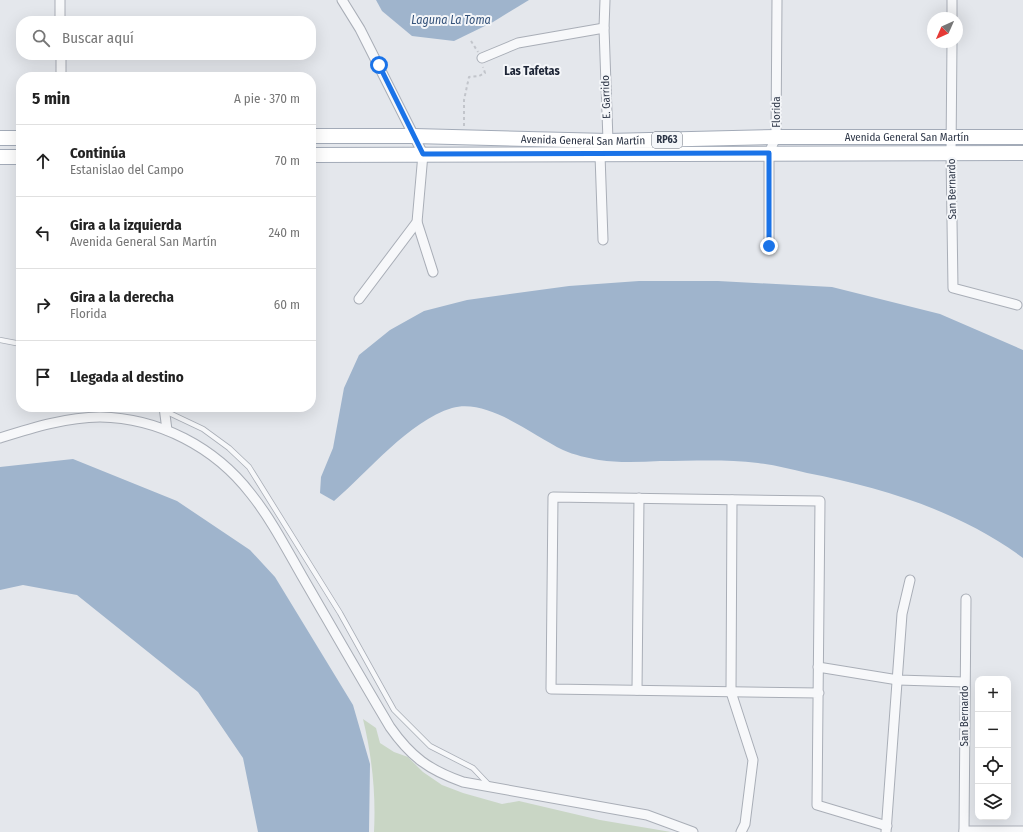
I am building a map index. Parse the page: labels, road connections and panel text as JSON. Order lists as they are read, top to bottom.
{
  "streets": {
    "main road": ["Avenida General San Martín", "RP63"],
    "street": ["E. Garrido", "Florida", "San Bernardo"]
  },
  "crossings": [
    ["E. Garrido", "Avenida General San Martín"],
    ["Florida", "Avenida General San Martín"],
    ["Avenida General San Martín", "San Bernardo"]
  ],
  "districts": ["Las Tafetas"],
  "water": ["Laguna La Toma"],
  "north": "bottom left",
  "page": {
    "search": "Buscar aquí",
    "heading": ["5 min", "A pie · 370 m"],
    "list": [
      ["Continúa", "Estanislao del Campo", "70 m"],
      ["Gira a la izquierda", "Avenida General San Martín", "240 m"],
      ["Gira a la derecha", "Florida", "60 m"],
      "Llegada al destino"
    ],
    "map_buttons": ["+", "−"]
  }
}
